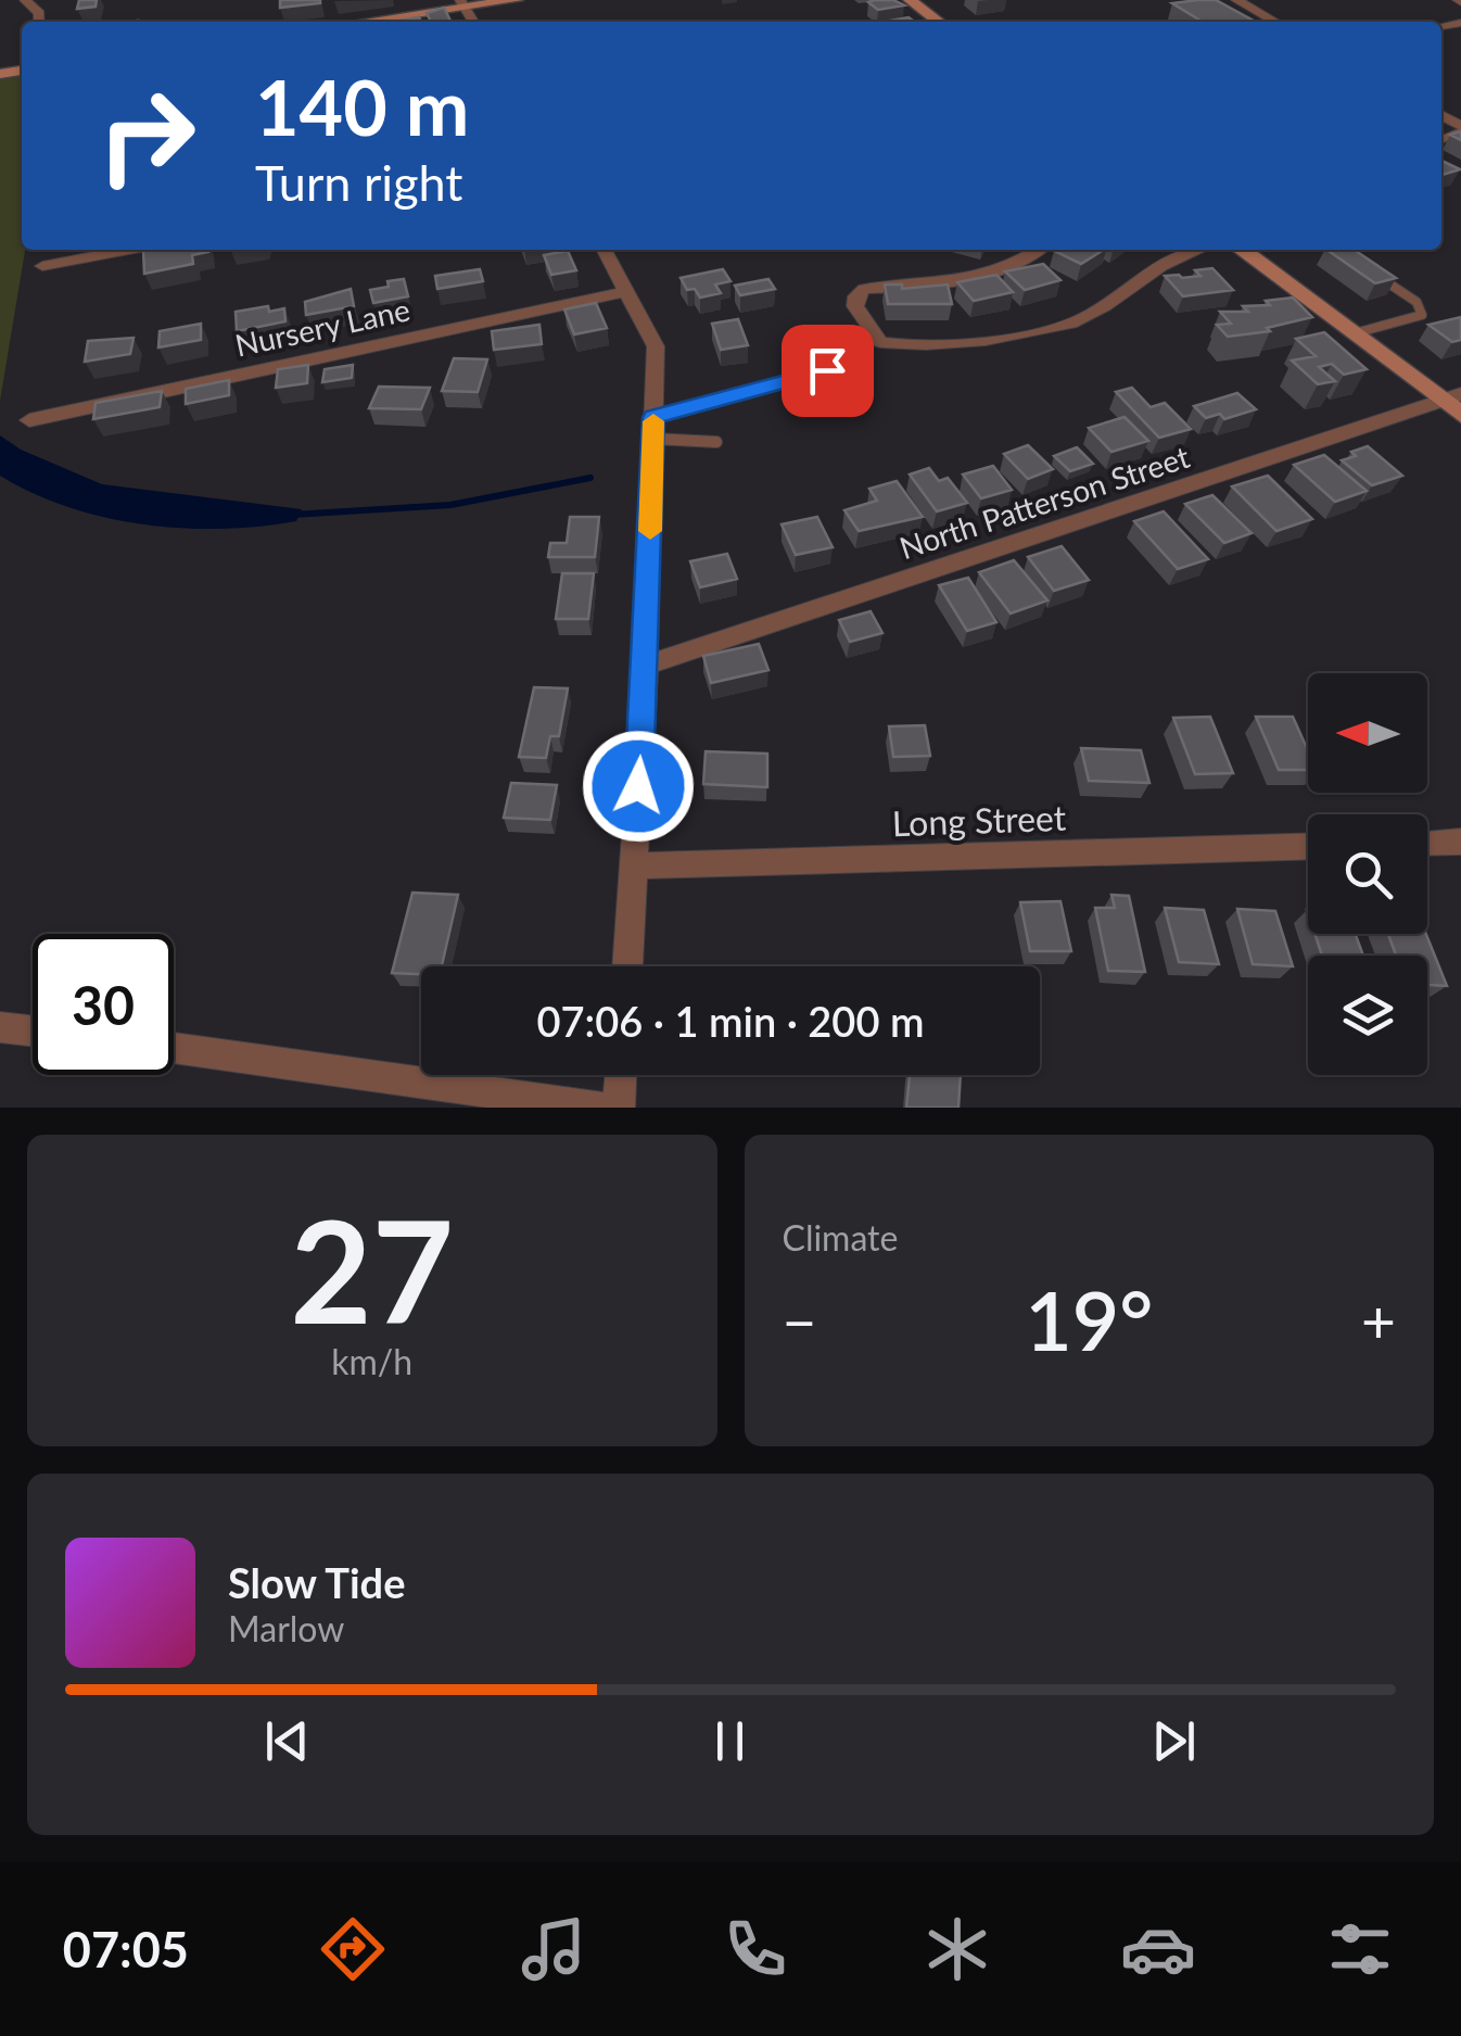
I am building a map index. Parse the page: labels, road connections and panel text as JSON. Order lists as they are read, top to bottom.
{
  "streets": {
    "street": ["Nursery Lane", "North Patterson Street", "Long Street"]
  },
  "north": "left",
  "page": {
    "turn": ["140 m", "Turn right"],
    "limit": "30",
    "trip": "07:06 · 1 min · 200 m",
    "tile": [
      ["27", "km/h"],
      "Climate"
    ],
    "heat": ["−", "19°", "+"],
    "song": ["Slow Tide", "Marlow"],
    "tabs": "07:05"
  }
}
